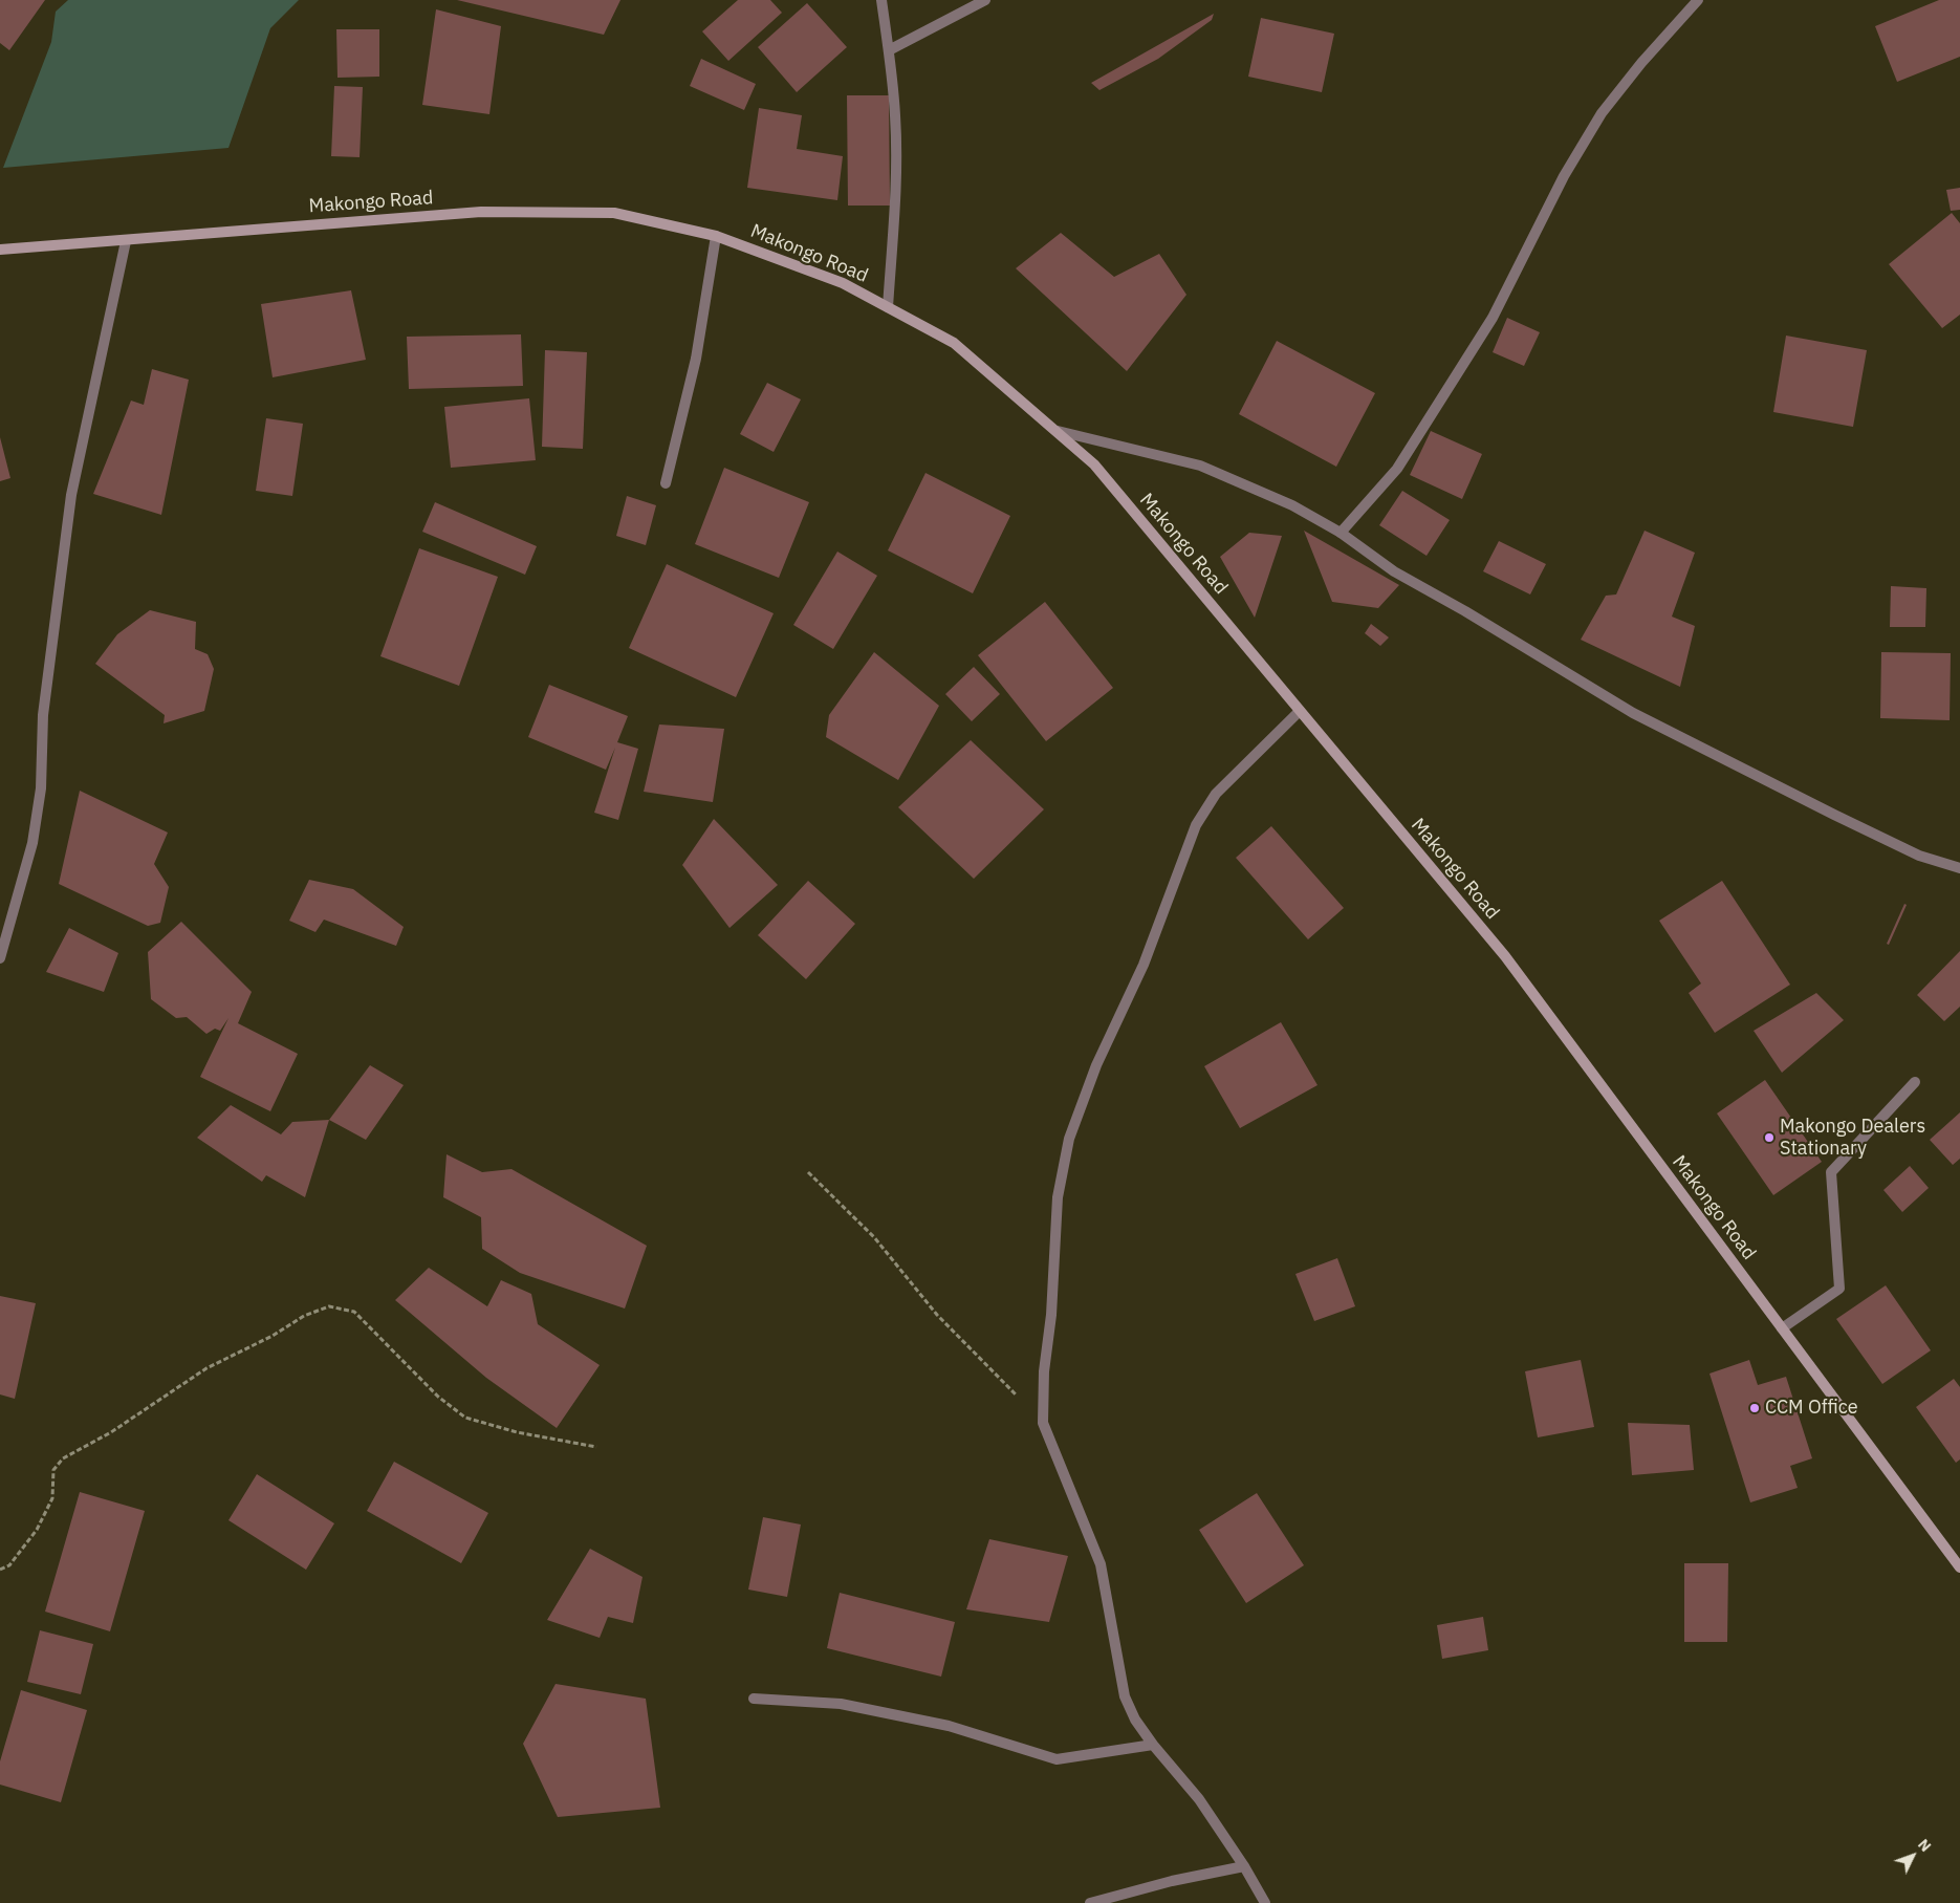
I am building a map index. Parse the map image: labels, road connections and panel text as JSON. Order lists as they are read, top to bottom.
{
  "streets": {
    "street": ["Makongo Road"]
  },
  "places": ["Makongo Dealers Stationary", "CCM Office"],
  "north": "top right"
}
